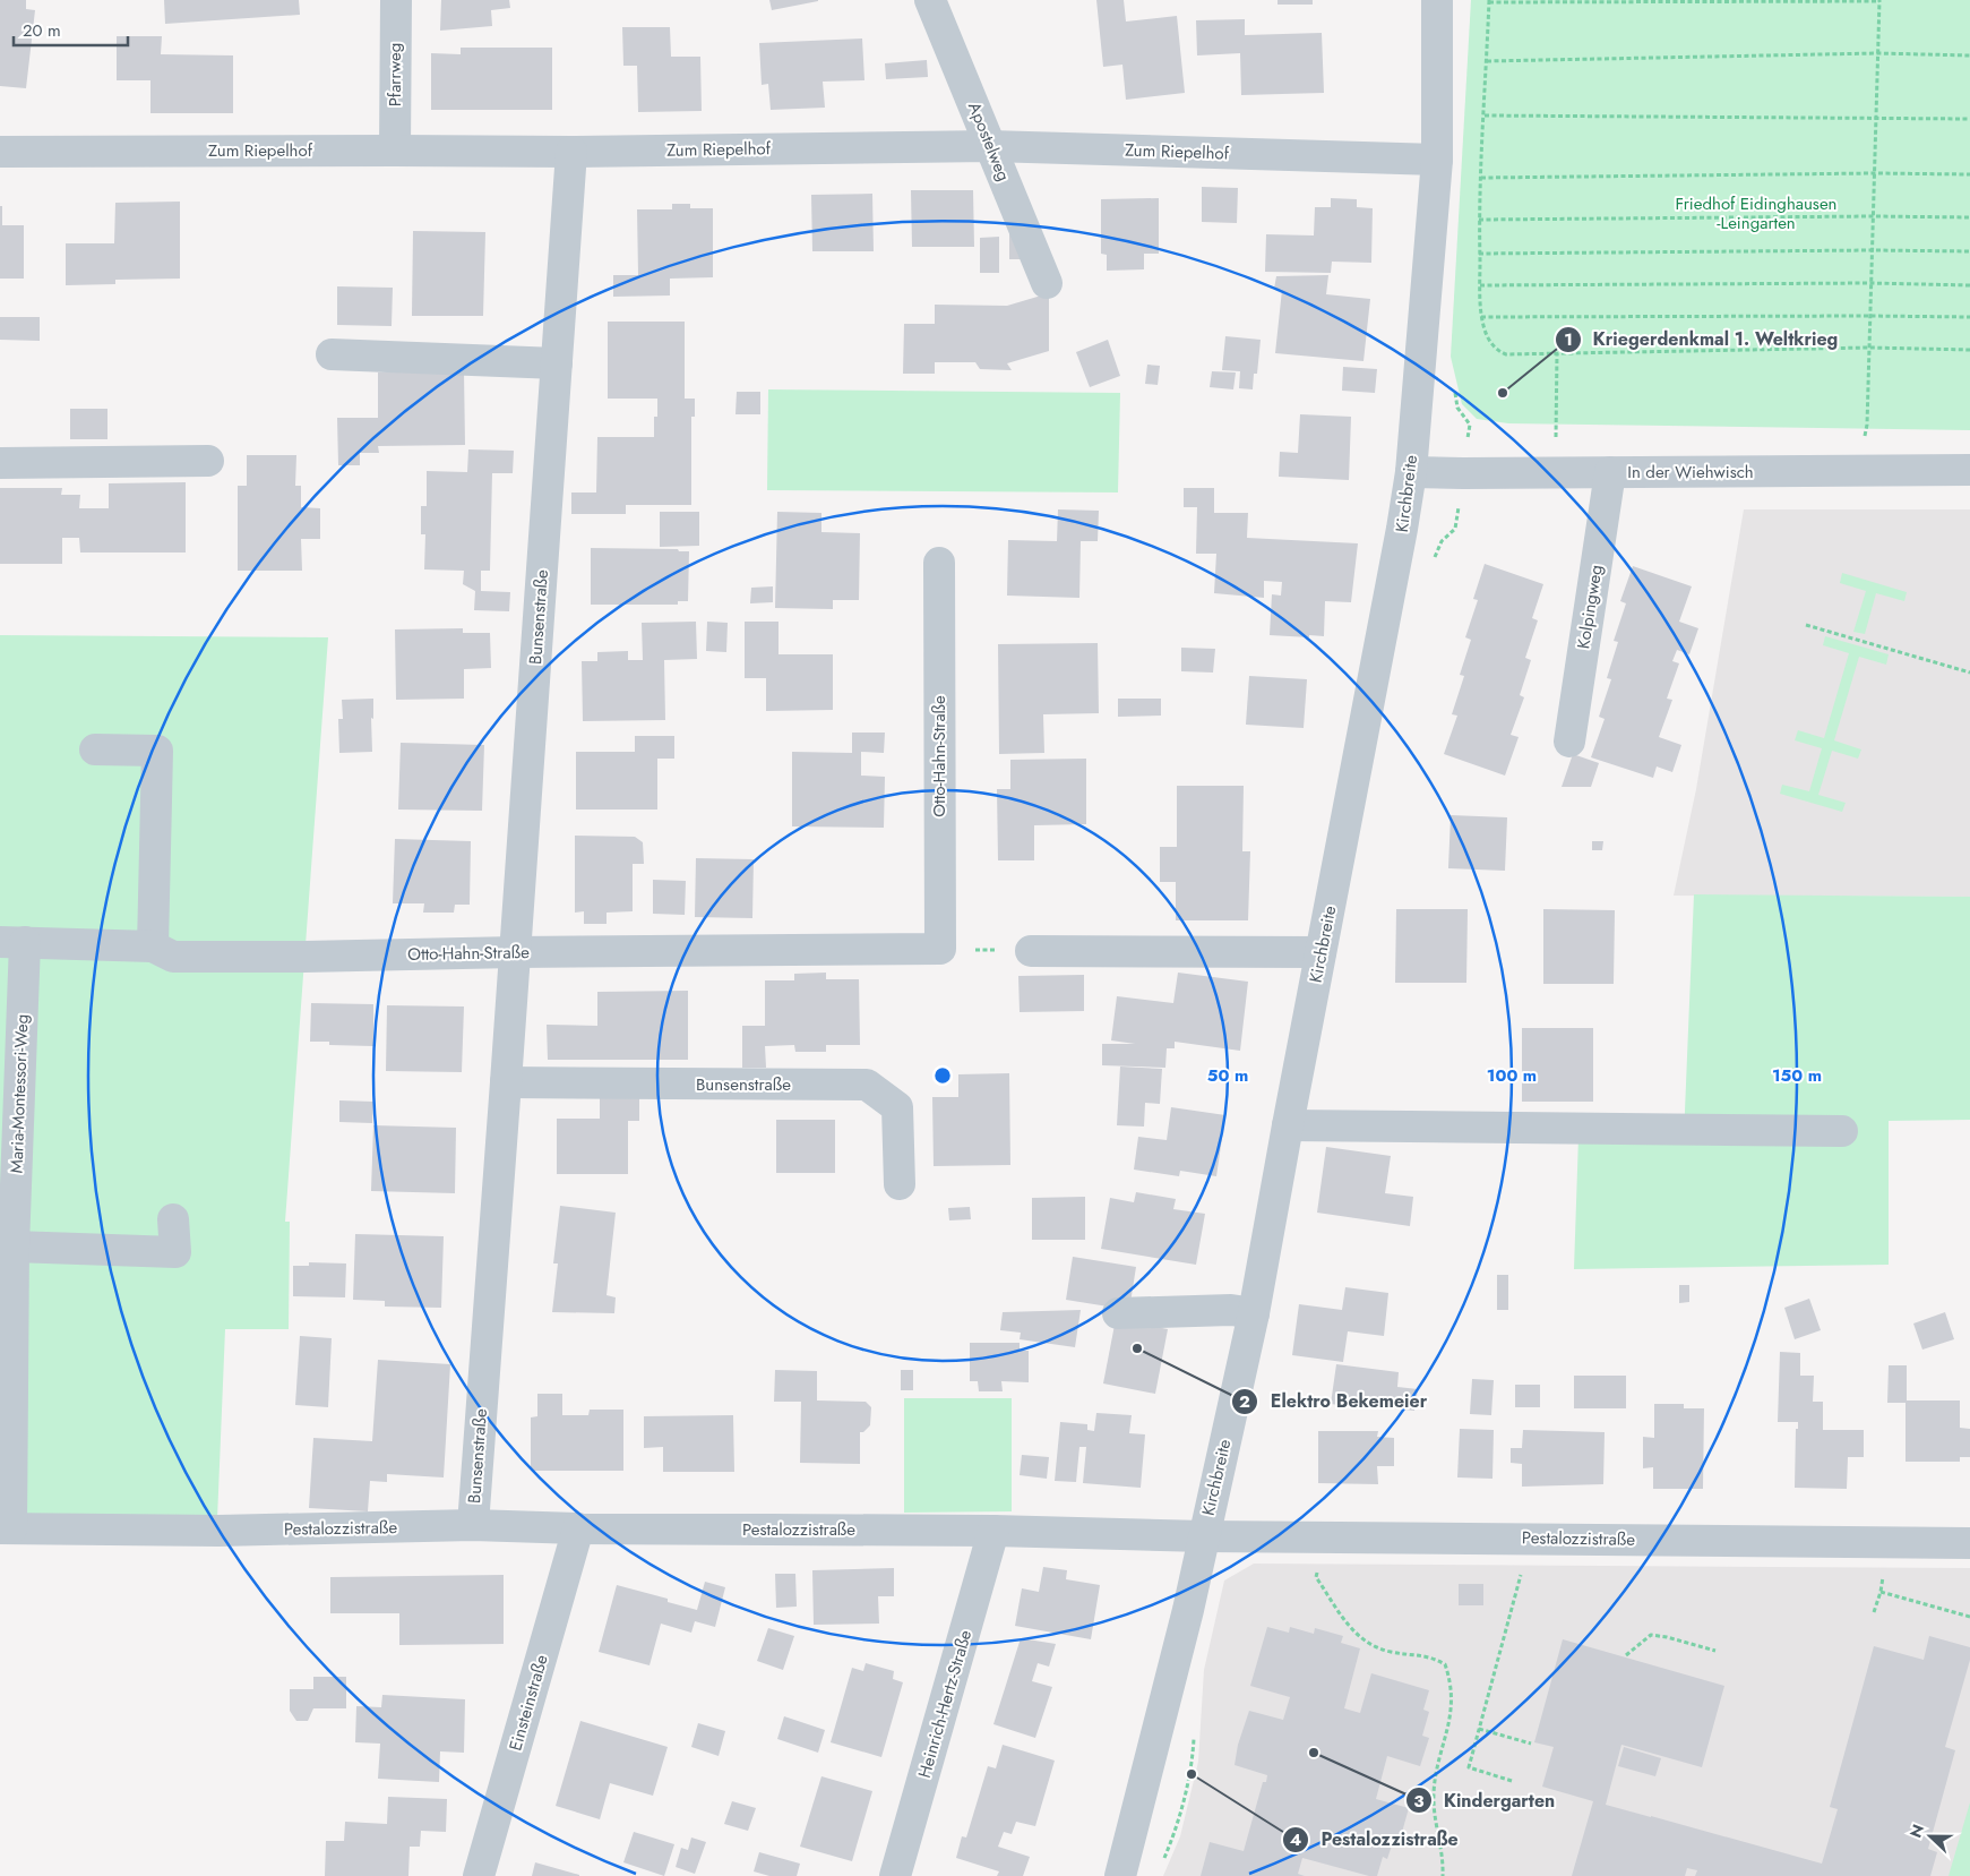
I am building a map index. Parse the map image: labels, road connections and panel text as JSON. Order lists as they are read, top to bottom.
{
  "streets": {
    "street": [
      "Pfarrweg",
      "Apostelweg",
      "Zum Riepelhof",
      "In der Wiehwisch",
      "Kirchbreite",
      "Kolpingweg",
      "Bunsenstraße",
      "Otto-Hahn-Straße",
      "Maria-Montessori-Weg",
      "Pestalozzistraße",
      "Einsteinstraße",
      "Heinrich-Hertz-Straße"
    ]
  },
  "crossings": [
    ["Pfarrweg", "Zum Riepelhof"],
    ["Apostelweg", "Zum Riepelhof"],
    ["Zum Riepelhof", "Kirchbreite"],
    ["Zum Riepelhof", "Bunsenstraße"],
    ["In der Wiehwisch", "Kirchbreite"],
    ["In der Wiehwisch", "Kolpingweg"],
    ["Kirchbreite", "Pestalozzistraße"],
    ["Bunsenstraße", "Otto-Hahn-Straße"],
    ["Bunsenstraße", "Pestalozzistraße"],
    ["Otto-Hahn-Straße", "Maria-Montessori-Weg"],
    ["Maria-Montessori-Weg", "Pestalozzistraße"],
    ["Pestalozzistraße", "Einsteinstraße"],
    ["Pestalozzistraße", "Heinrich-Hertz-Straße"]
  ],
  "parks": ["Friedhof Eidinghausen -Leingarten"],
  "places": [
    "Kriegerdenkmal 1. Weltkrieg",
    "Elektro Bekemeier",
    "Kindergarten",
    "Pestalozzistraße"
  ],
  "scale_bar": "20 m",
  "north": "left",
  "rings": ["50 m", "100 m", "150 m"]
}
